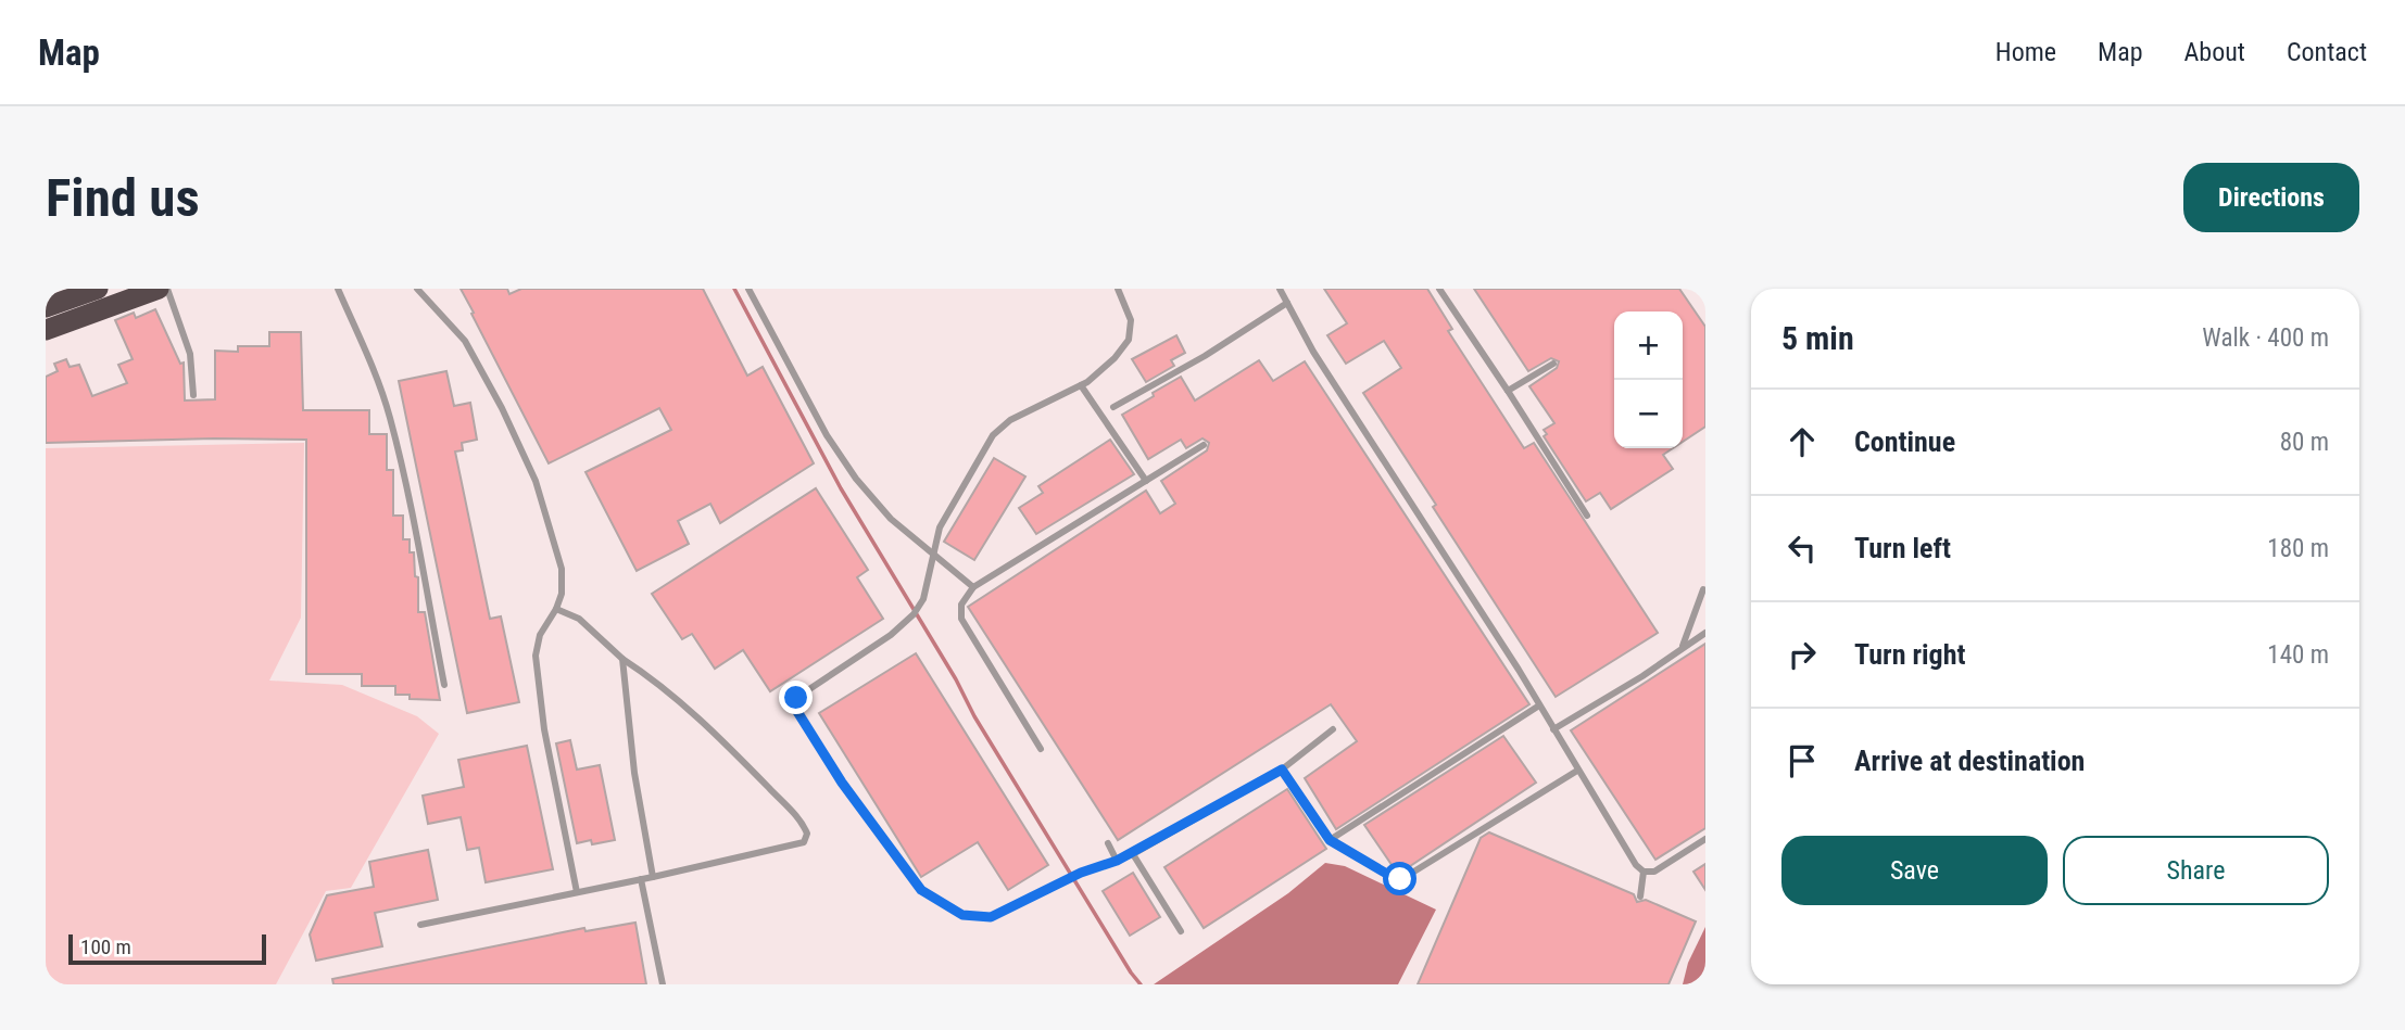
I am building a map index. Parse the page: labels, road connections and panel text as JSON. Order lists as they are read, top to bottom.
{
  "scale_bar": "100 m",
  "page": {
    "header": "Map",
    "nav": [
      "Home",
      "Map",
      "About",
      "Contact"
    ],
    "buttons": [
      "Directions",
      ["Save", "Share"]
    ],
    "title": "Find us",
    "heading": ["5 min", "Walk · 400 m"],
    "map_buttons": ["+", "−"],
    "list": [
      ["Continue", "80 m"],
      ["Turn left", "180 m"],
      ["Turn right", "140 m"],
      "Arrive at destination"
    ],
    "scale": "100 m"
  }
}
